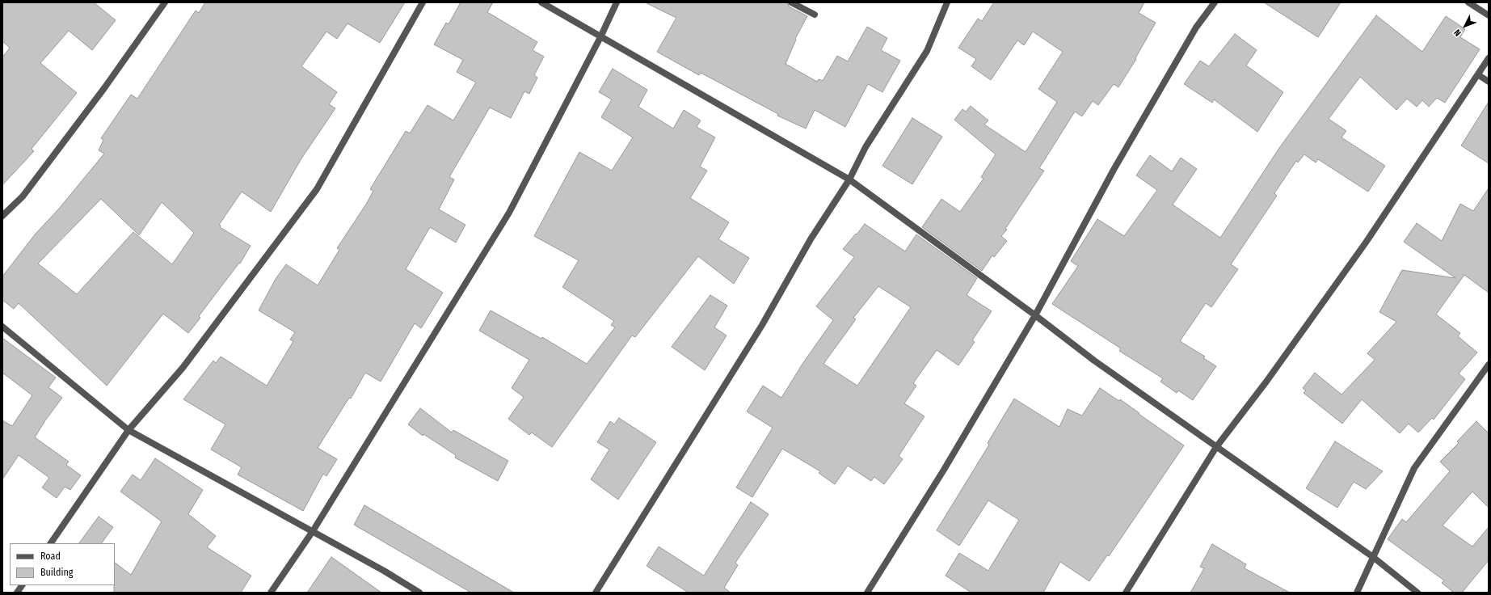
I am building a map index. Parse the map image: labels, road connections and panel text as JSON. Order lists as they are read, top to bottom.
{
  "legend": ["Road", "Building"],
  "north": "bottom left"
}
